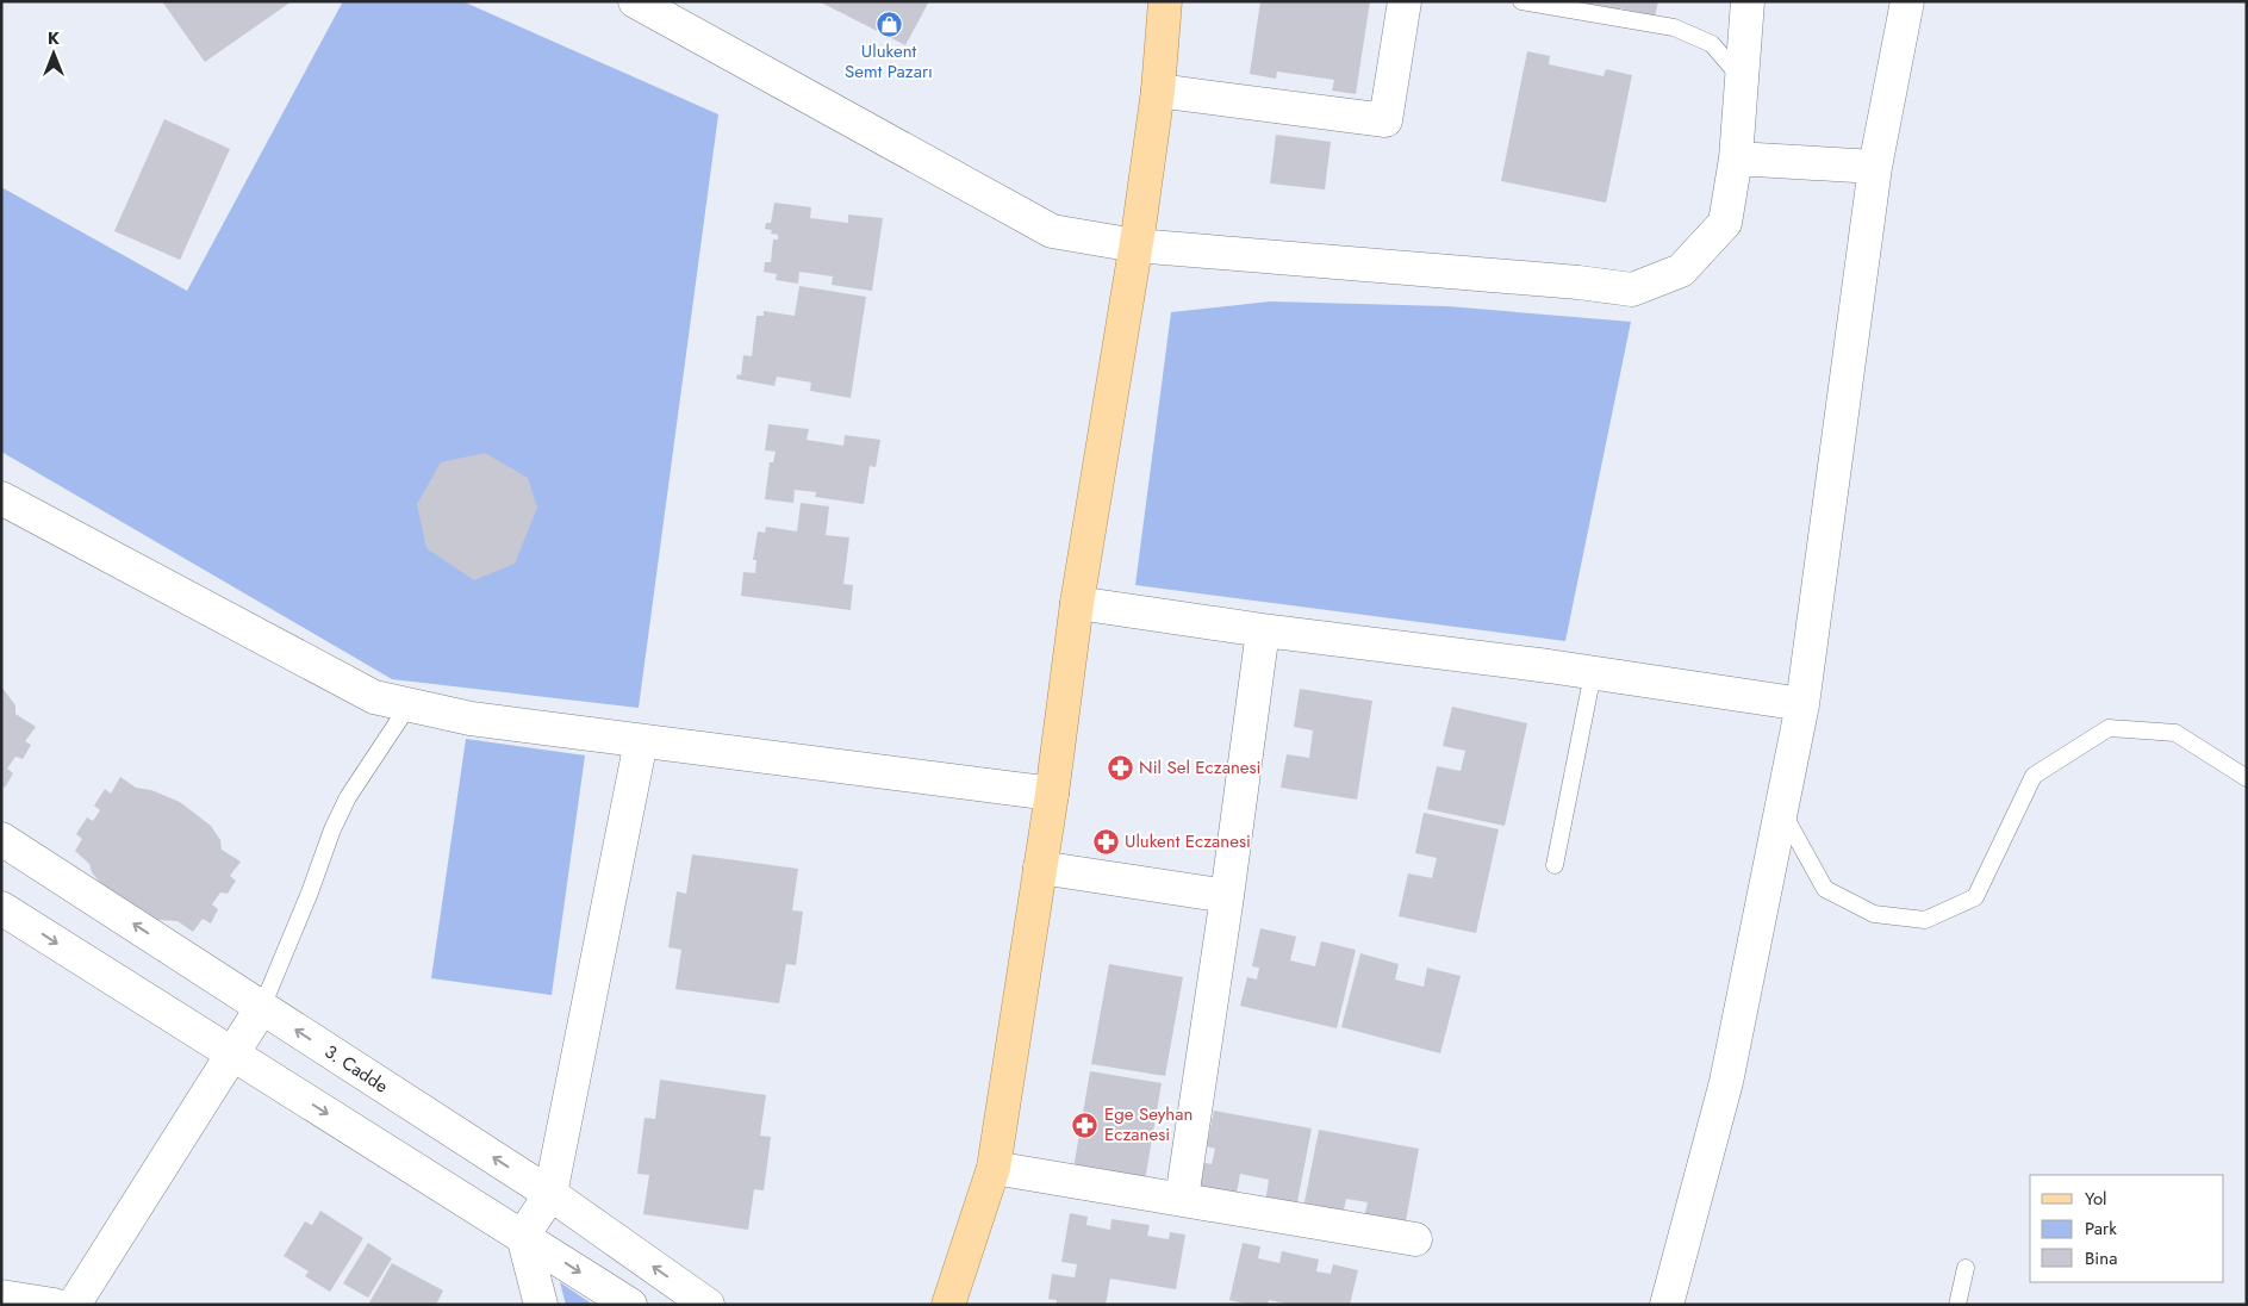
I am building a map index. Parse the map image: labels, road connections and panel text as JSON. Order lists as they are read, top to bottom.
{
  "streets": {
    "street": ["3. Cadde"]
  },
  "places": {
    "shop": ["Ulukent Semt Pazarı"],
    "pharmacy": ["Nil Sel Eczanesi", "Ulukent Eczanesi", "Ege Seyhan Eczanesi"]
  },
  "legend": ["Yol", "Park", "Bina"],
  "north": "top"
}
